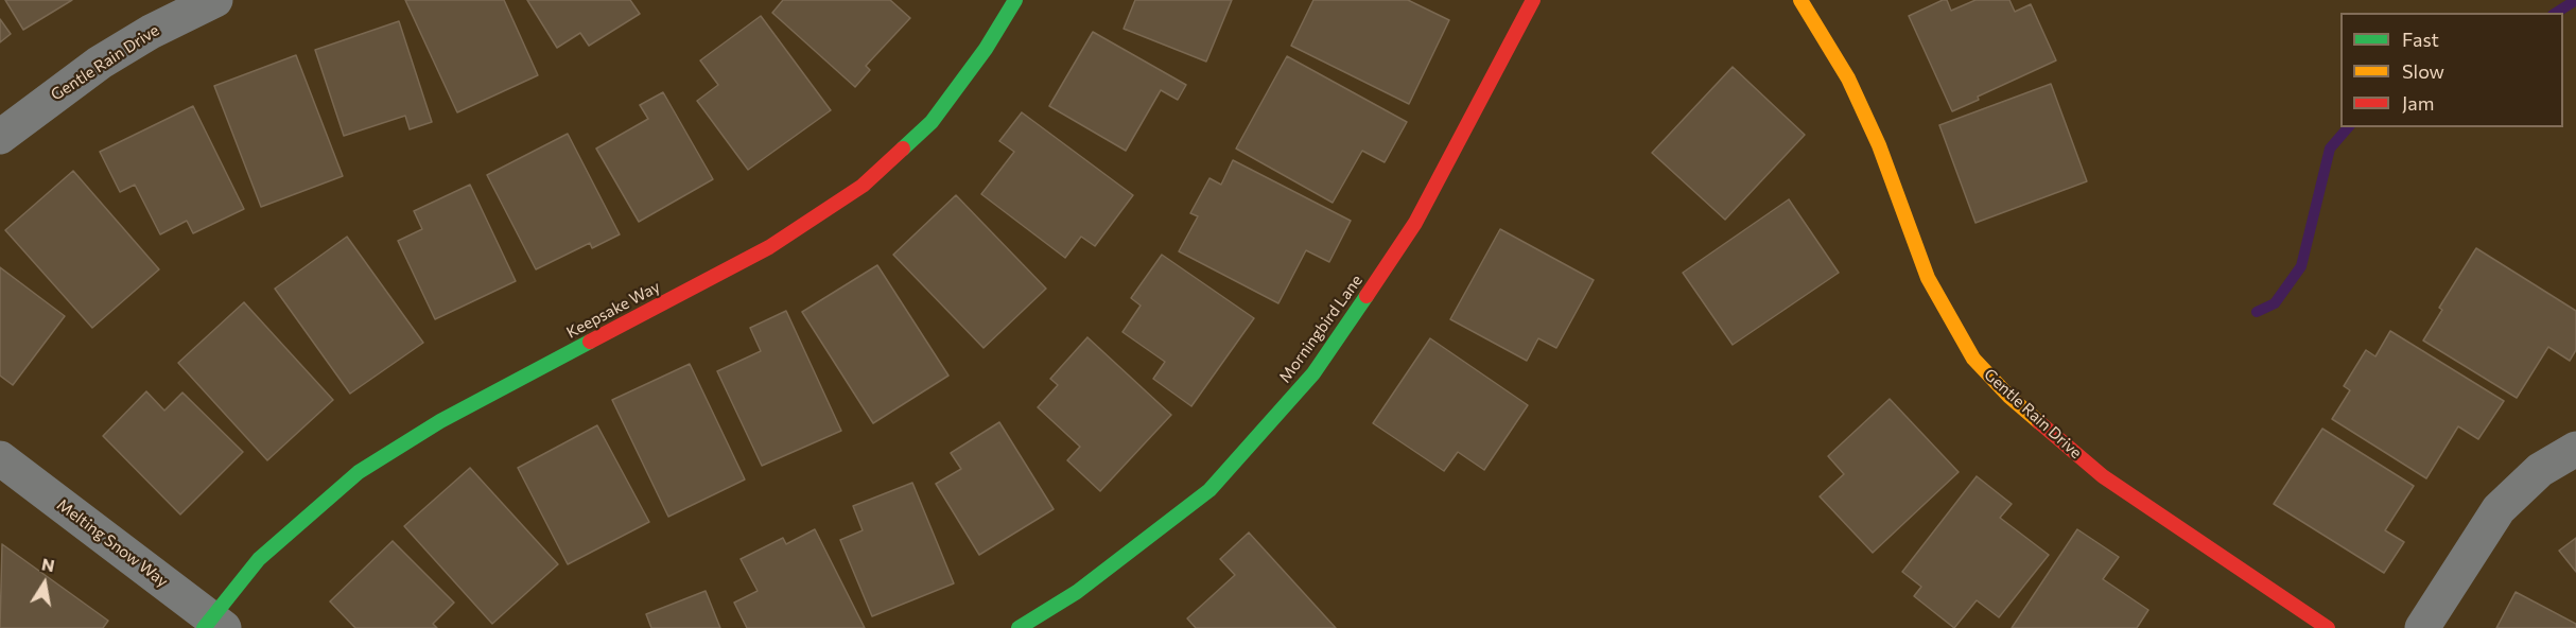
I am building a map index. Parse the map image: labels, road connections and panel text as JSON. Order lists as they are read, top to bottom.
{
  "streets": {
    "street": [
      "Gentle Rain Drive",
      "Keepsake Way",
      "Morningbird Lane",
      "Melting Snow Way"
    ]
  },
  "crossings": [
    ["Keepsake Way", "Melting Snow Way"]
  ],
  "legend": ["Fast", "Slow", "Jam"],
  "north": "top"
}
